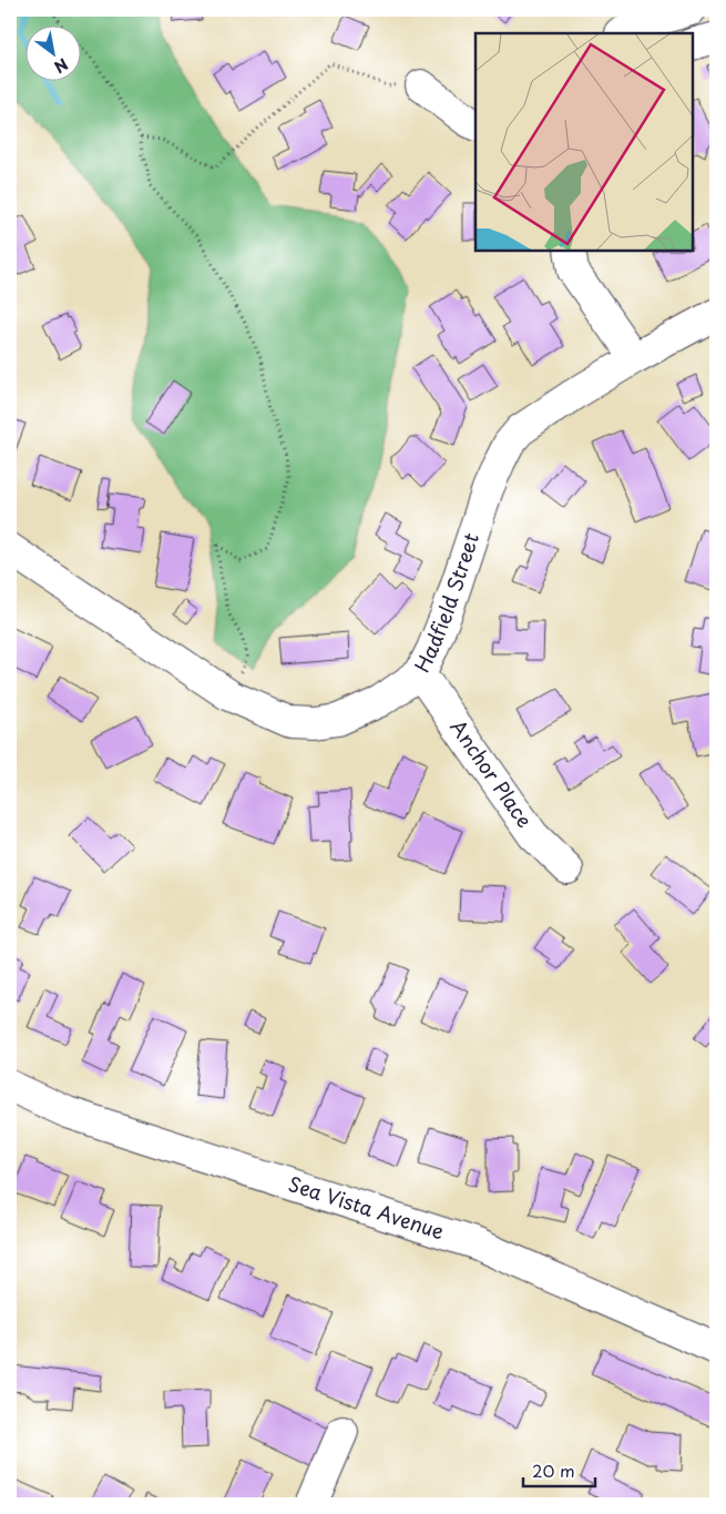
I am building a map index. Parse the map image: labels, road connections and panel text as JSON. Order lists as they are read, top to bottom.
{
  "streets": {
    "street": ["Hadfield Street", "Anchor Place", "Sea Vista Avenue"]
  },
  "crossings": [
    ["Hadfield Street", "Anchor Place"]
  ],
  "scale_bar": "20 m",
  "north": "bottom right"
}
